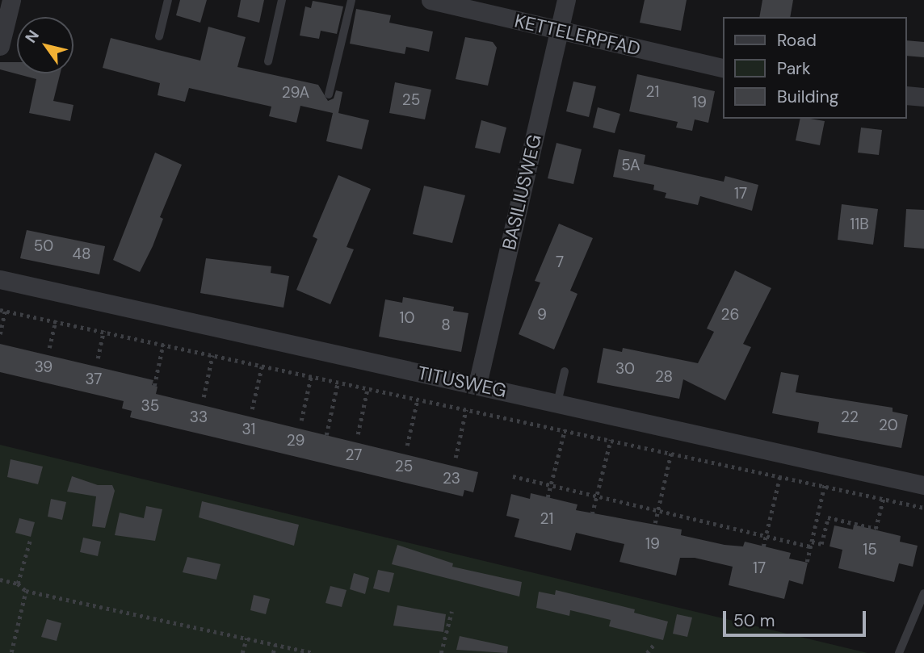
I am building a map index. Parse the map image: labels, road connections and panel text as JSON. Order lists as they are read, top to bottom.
{
  "streets": {
    "street": ["KETTELERPFAD", "BASILIUSWEG", "TITUSWEG"]
  },
  "crossings": [
    ["KETTELERPFAD", "BASILIUSWEG"],
    ["BASILIUSWEG", "TITUSWEG"]
  ],
  "house_numbers": [
    "21",
    "29A",
    "25",
    "19",
    "5A",
    "17",
    "11B",
    "50",
    "48",
    "7",
    "9",
    "26",
    "10",
    "8",
    "39",
    "30",
    "28",
    "37",
    "35",
    "33",
    "22",
    "20",
    "31",
    "29",
    "27",
    "25",
    "23",
    "21",
    "19",
    "15",
    "17"
  ],
  "legend": ["Road", "Park", "Building"],
  "scale_bar": "50 m",
  "north": "top left"
}
